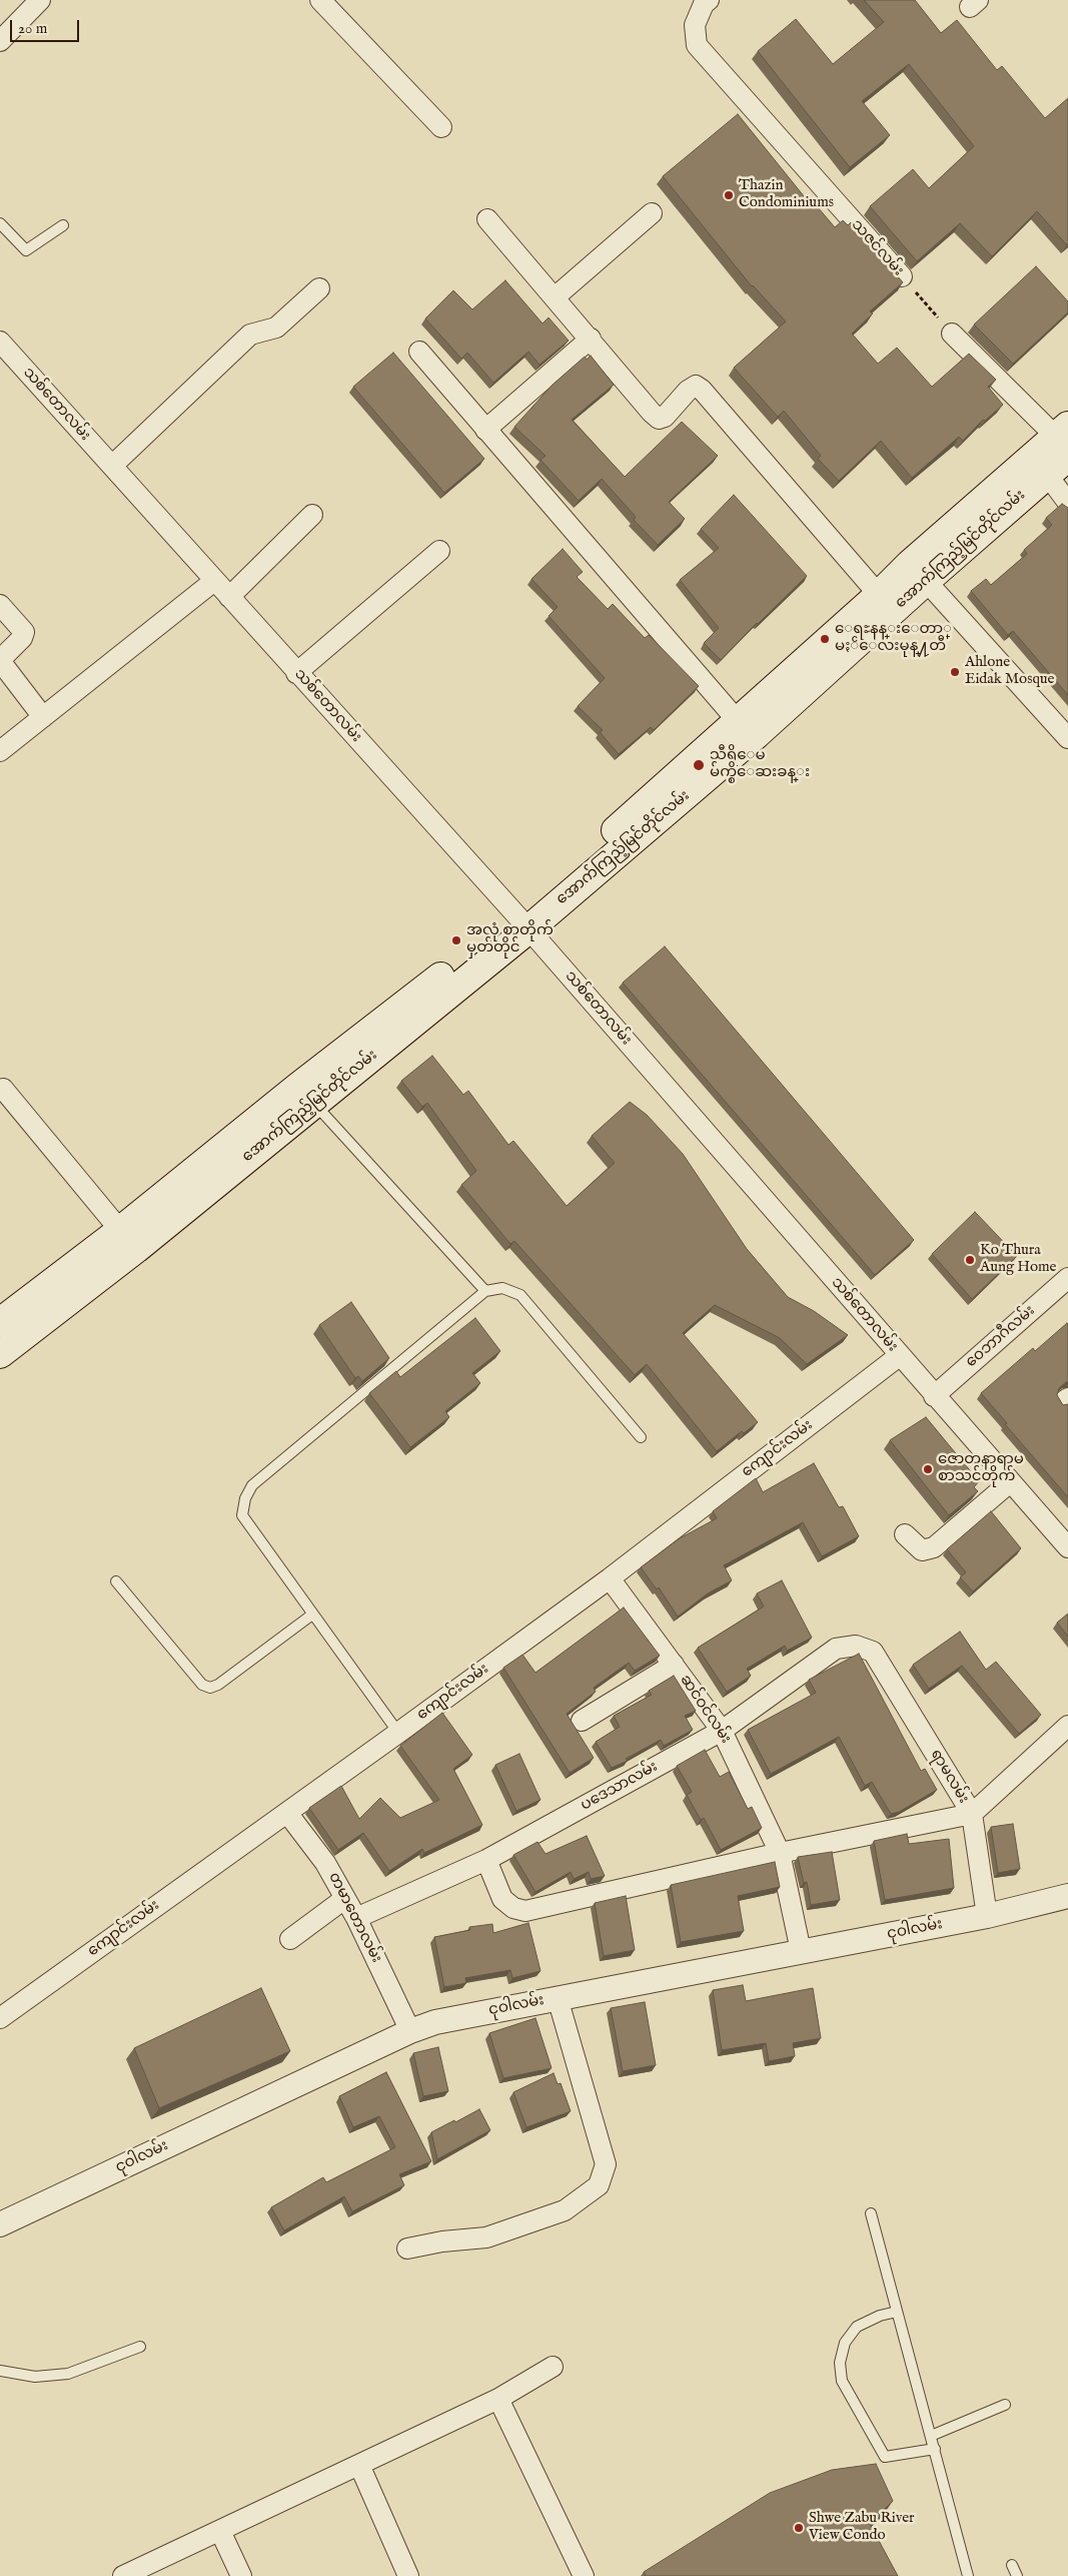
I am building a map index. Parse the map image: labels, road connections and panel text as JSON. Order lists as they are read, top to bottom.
{
  "streets": {
    "main road": ["အောက်ကြည့်မြင်တိုင်လမ်း"],
    "street": [
      "သဇင်လမ်း",
      "သစ်တောလမ်း",
      "ဝေဘာဂီလမ်း",
      "ကျောင်းလမ်း",
      "ဆင်ဝင်လမ်း",
      "ရာမလမ်း",
      "ပဒေသာလမ်း",
      "တမာတောလမ်း",
      "ငုဝါလမ်း"
    ]
  },
  "crossings": [
    ["သစ်တောလမ်း", "အောက်ကြည့်မြင်တိုင်လမ်း"],
    ["သစ်တောလမ်း", "ဝေဘာဂီလမ်း"],
    ["သစ်တောလမ်း", "ကျောင်းလမ်း"],
    ["ကျောင်းလမ်း", "ဆင်ဝင်လမ်း"],
    ["ကျောင်းလမ်း", "တမာတောလမ်း"],
    ["ဆင်ဝင်လမ်း", "ပဒေသာလမ်း"],
    ["ဆင်ဝင်လမ်း", "ငုဝါလမ်း"],
    ["ရာမလမ်း", "ပဒေသာလမ်း"],
    ["ရာမလမ်း", "ငုဝါလမ်း"],
    ["ပဒေသာလမ်း", "တမာတောလမ်း"],
    ["တမာတောလမ်း", "ငုဝါလမ်း"]
  ],
  "places": [
    "Thazin Condominiums",
    "ေရႊနန္းေတာ္ မႏၲေလးမုန္႔တီ",
    "Ahlone Eidak Mosque",
    "သီရိေမ မ်က္စိေဆးခန္း",
    "အလုံ စာတိုက် မှတ်တိုင်",
    "Ko Thura Aung Home",
    "ဇောတနာရာမ စာသင်တိုက်",
    "Shwe Zabu River View Condo"
  ],
  "scale_bar": "20 m"
}
